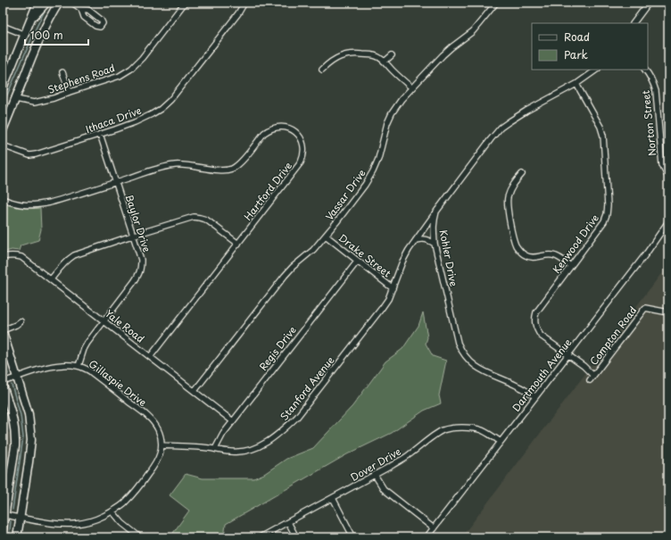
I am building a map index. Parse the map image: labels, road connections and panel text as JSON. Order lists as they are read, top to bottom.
{
  "streets": {
    "street": [
      "Stephens Road",
      "Ithaca Drive",
      "Norton Street",
      "Hartford Drive",
      "Vassar Drive",
      "Baylor Drive",
      "Kenwood Drive",
      "Drake Street",
      "Kohler Drive",
      "Yale Road",
      "Compton Road",
      "Regis Drive",
      "Dartmouth Avenue",
      "Gillaspie Drive",
      "Stanford Avenue",
      "Dover Drive"
    ]
  },
  "crossings": [
    ["Ithaca Drive", "Baylor Drive"],
    ["Hartford Drive", "Baylor Drive"],
    ["Hartford Drive", "Yale Road"],
    ["Vassar Drive", "Drake Street"],
    ["Vassar Drive", "Yale Road"],
    ["Baylor Drive", "Yale Road"],
    ["Baylor Drive", "Gillaspie Drive"],
    ["Kenwood Drive", "Kohler Drive"],
    ["Kenwood Drive", "Compton Road"],
    ["Kenwood Drive", "Dartmouth Avenue"],
    ["Drake Street", "Regis Drive"],
    ["Drake Street", "Stanford Avenue"],
    ["Kohler Drive", "Dartmouth Avenue"],
    ["Kohler Drive", "Stanford Avenue"],
    ["Yale Road", "Regis Drive"],
    ["Compton Road", "Dartmouth Avenue"],
    ["Regis Drive", "Stanford Avenue"],
    ["Dartmouth Avenue", "Dover Drive"],
    ["Gillaspie Drive", "Stanford Avenue"]
  ],
  "legend": ["Road", "Park"],
  "scale_bar": "100 m"
}
